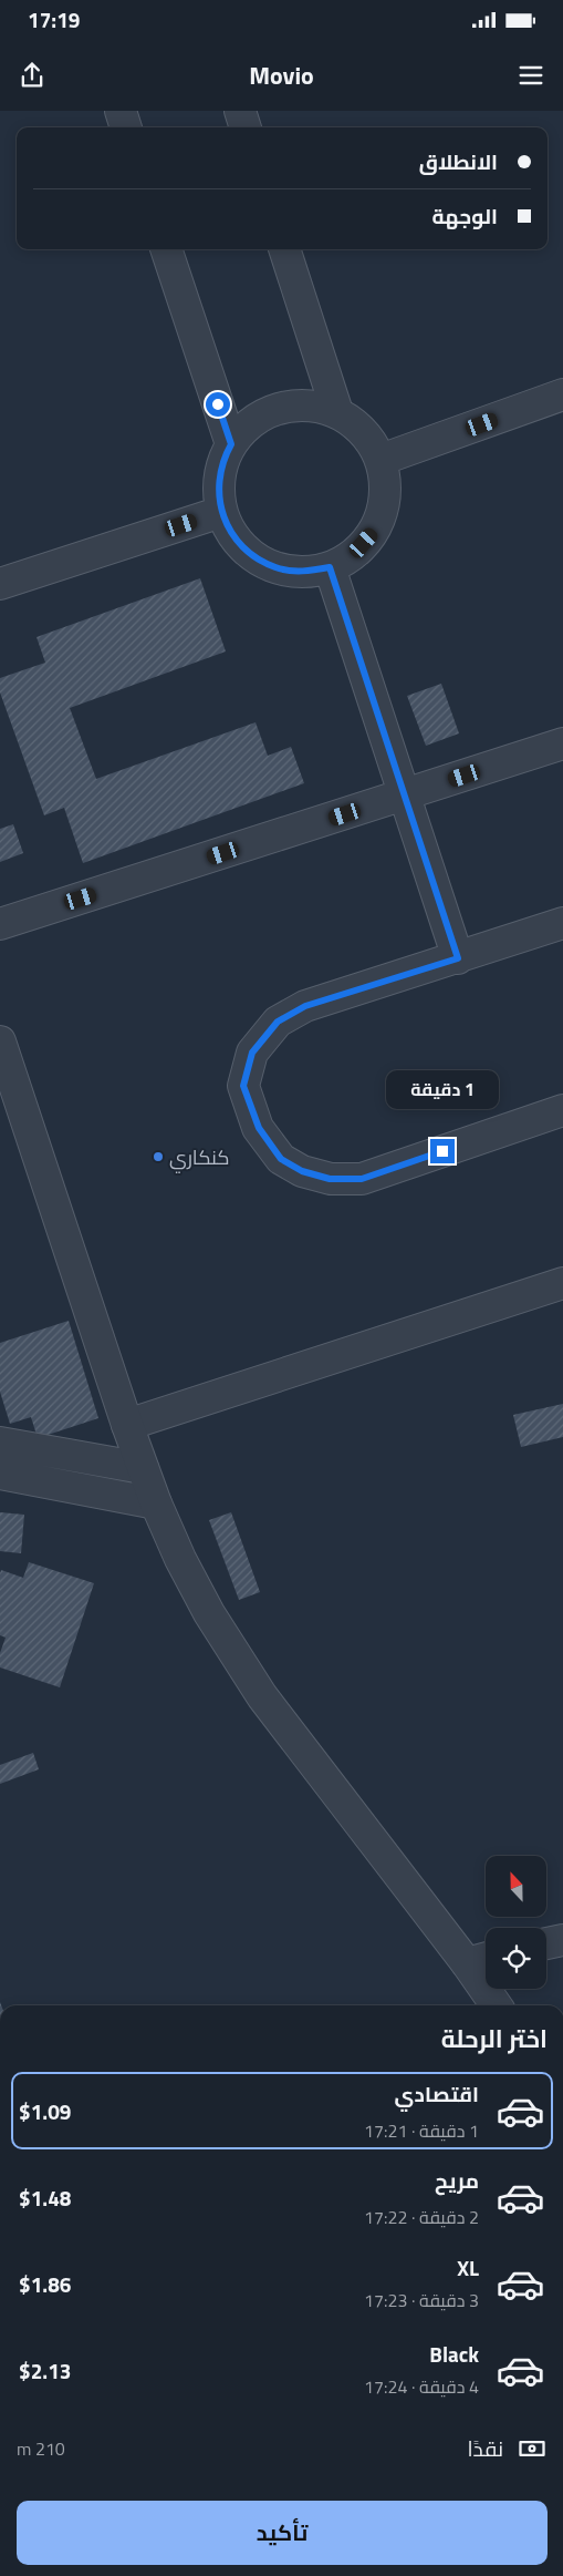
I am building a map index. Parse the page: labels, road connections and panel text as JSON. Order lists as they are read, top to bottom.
{
  "places": ["كنكاري"],
  "north": "top",
  "page": {
    "status": "17:19",
    "header": "Movio",
    "banner": ["الانطلاق", "الوجهة"],
    "bubble": "1 دقيقة",
    "heading": "اختر الرحلة",
    "list": [
      {
        "name": "اقتصادي",
        "note": "1 دقيقة · 17:21",
        "value": "$1.09"
      },
      {
        "name": "مريح",
        "note": "2 دقيقة · 17:22",
        "value": "$1.48"
      },
      {
        "name": "XL",
        "note": "3 دقيقة · 17:23",
        "value": "$1.86"
      },
      {
        "name": "Black",
        "note": "4 دقيقة · 17:24",
        "value": "$2.13"
      }
    ],
    "pay": ["نقدًا", "210 m"],
    "buttons": "تأكيد"
  }
}
